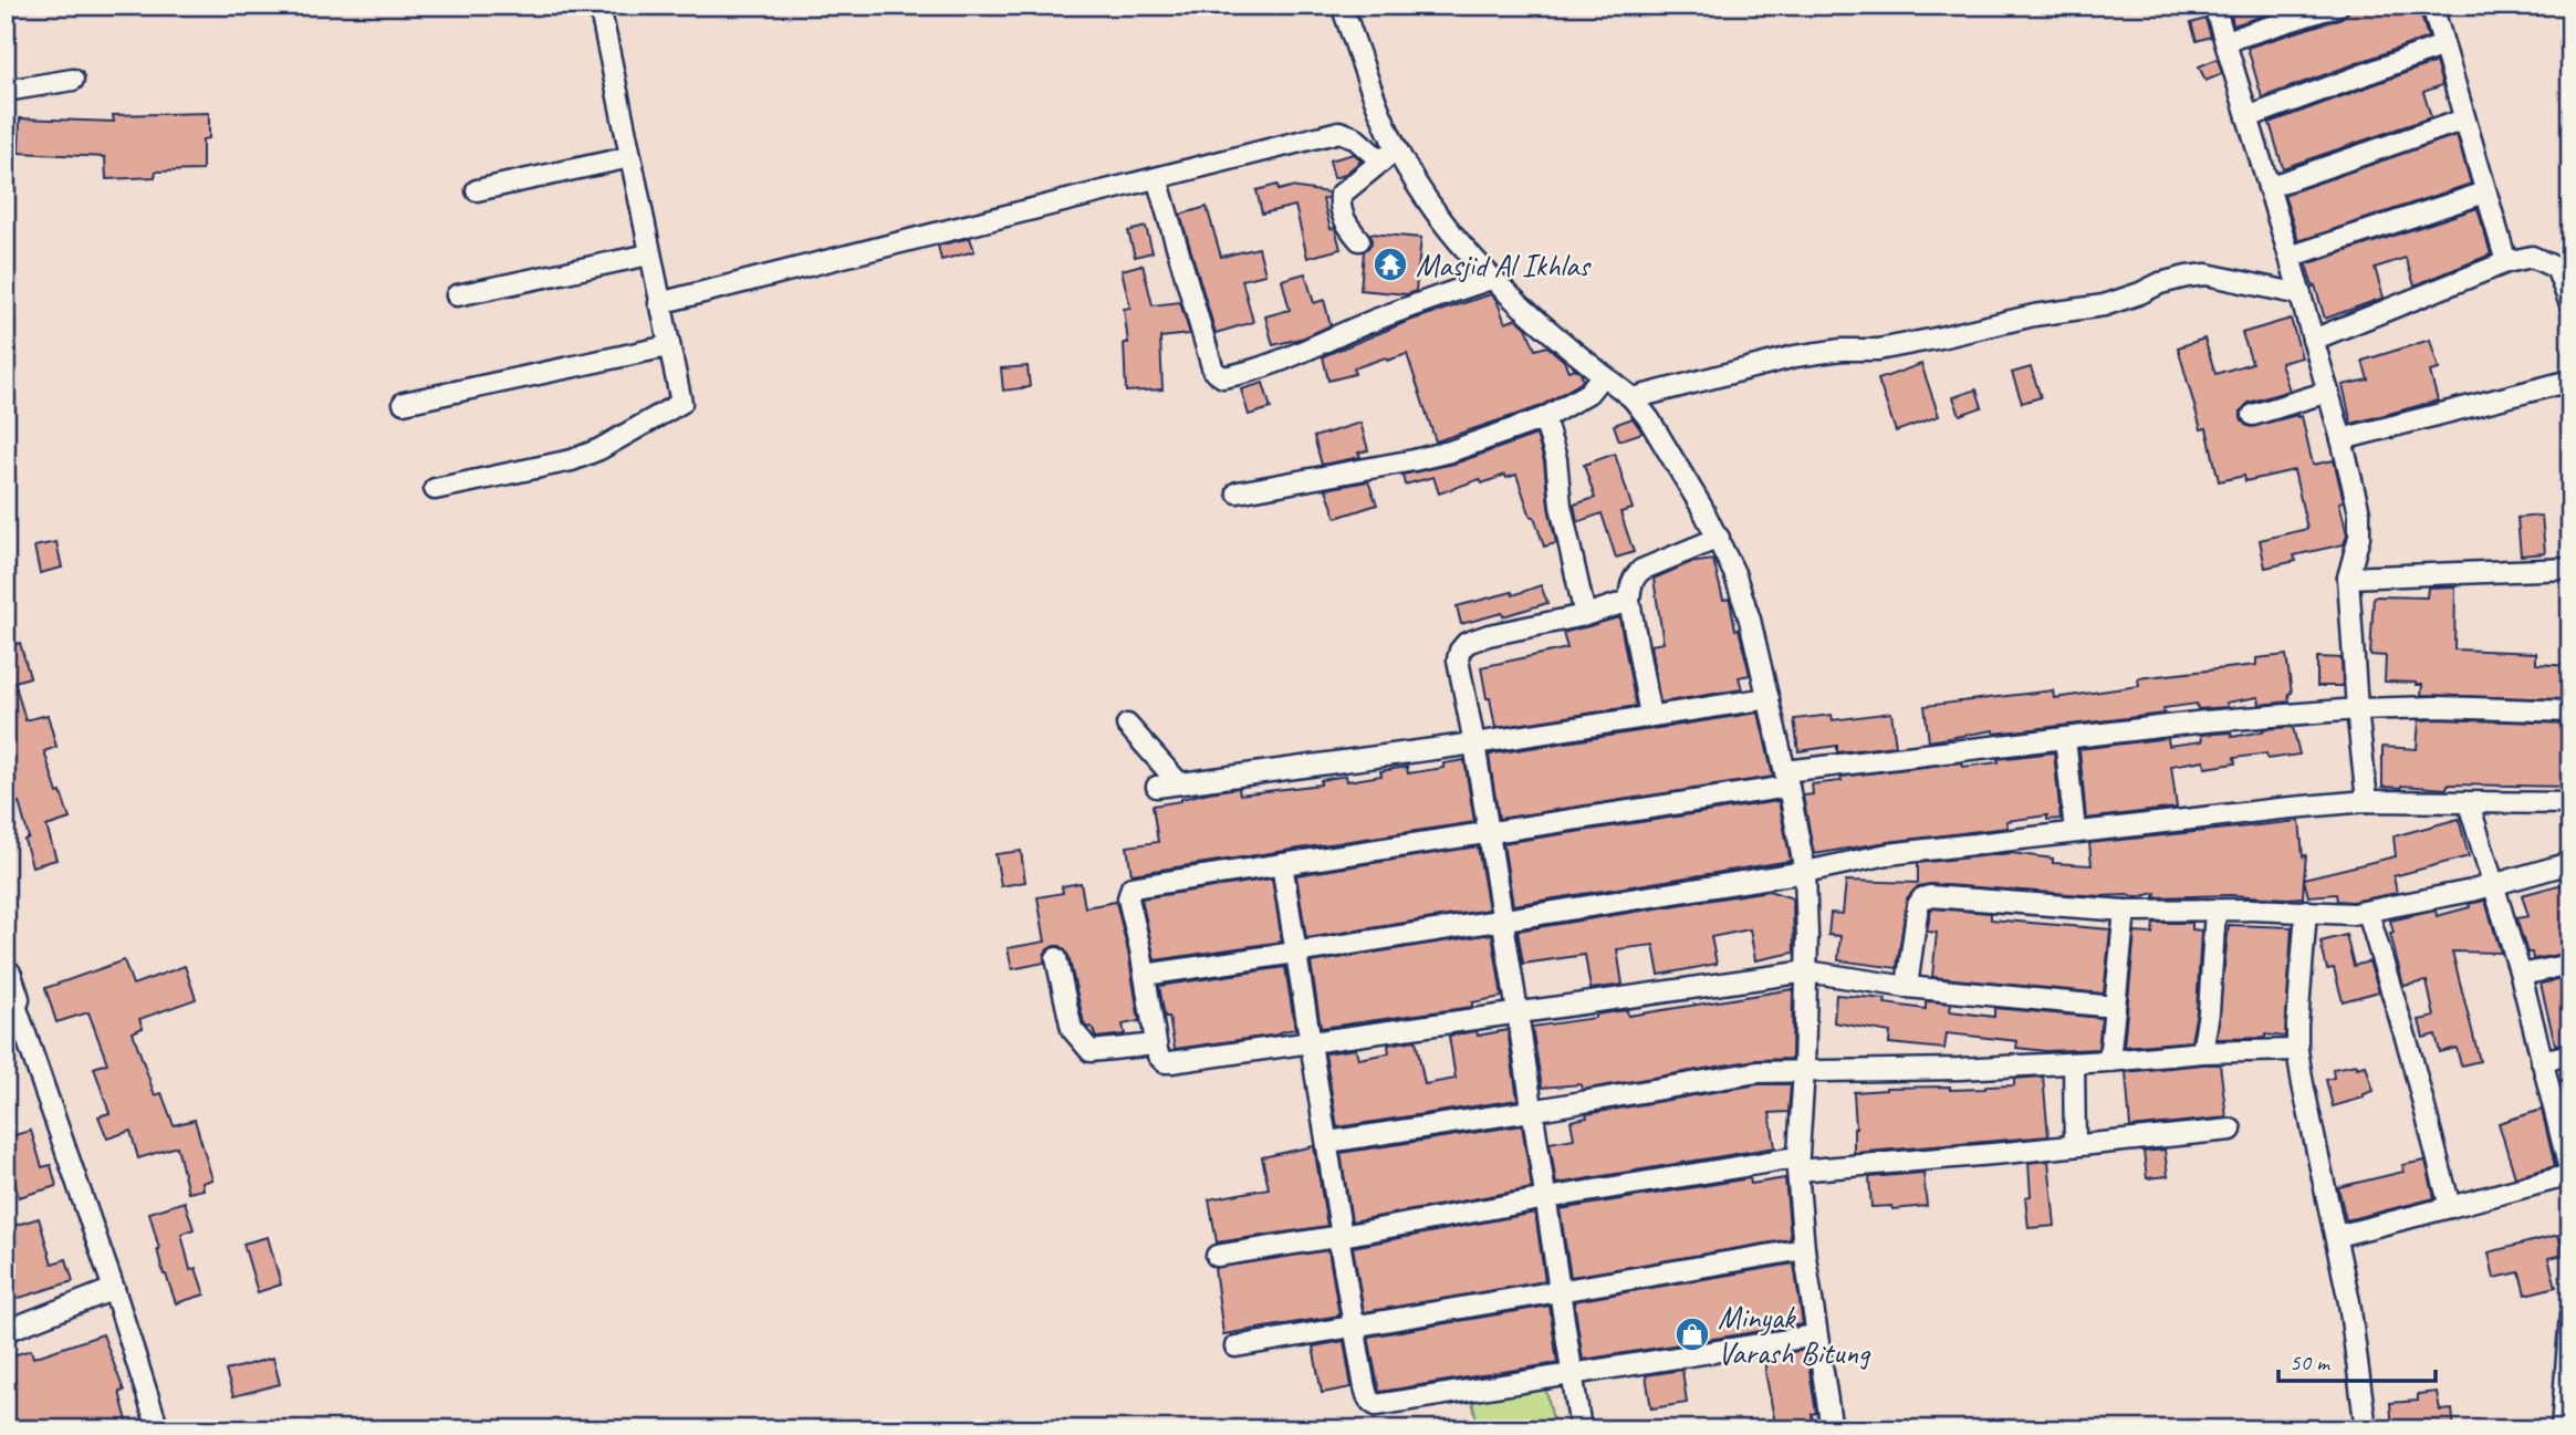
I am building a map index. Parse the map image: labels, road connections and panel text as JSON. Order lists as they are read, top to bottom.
{
  "places": {
    "temple": ["Masjid Al Ikhlas"],
    "shop": ["Minyak Varash Bitung"]
  },
  "scale_bar": "50 m"
}
